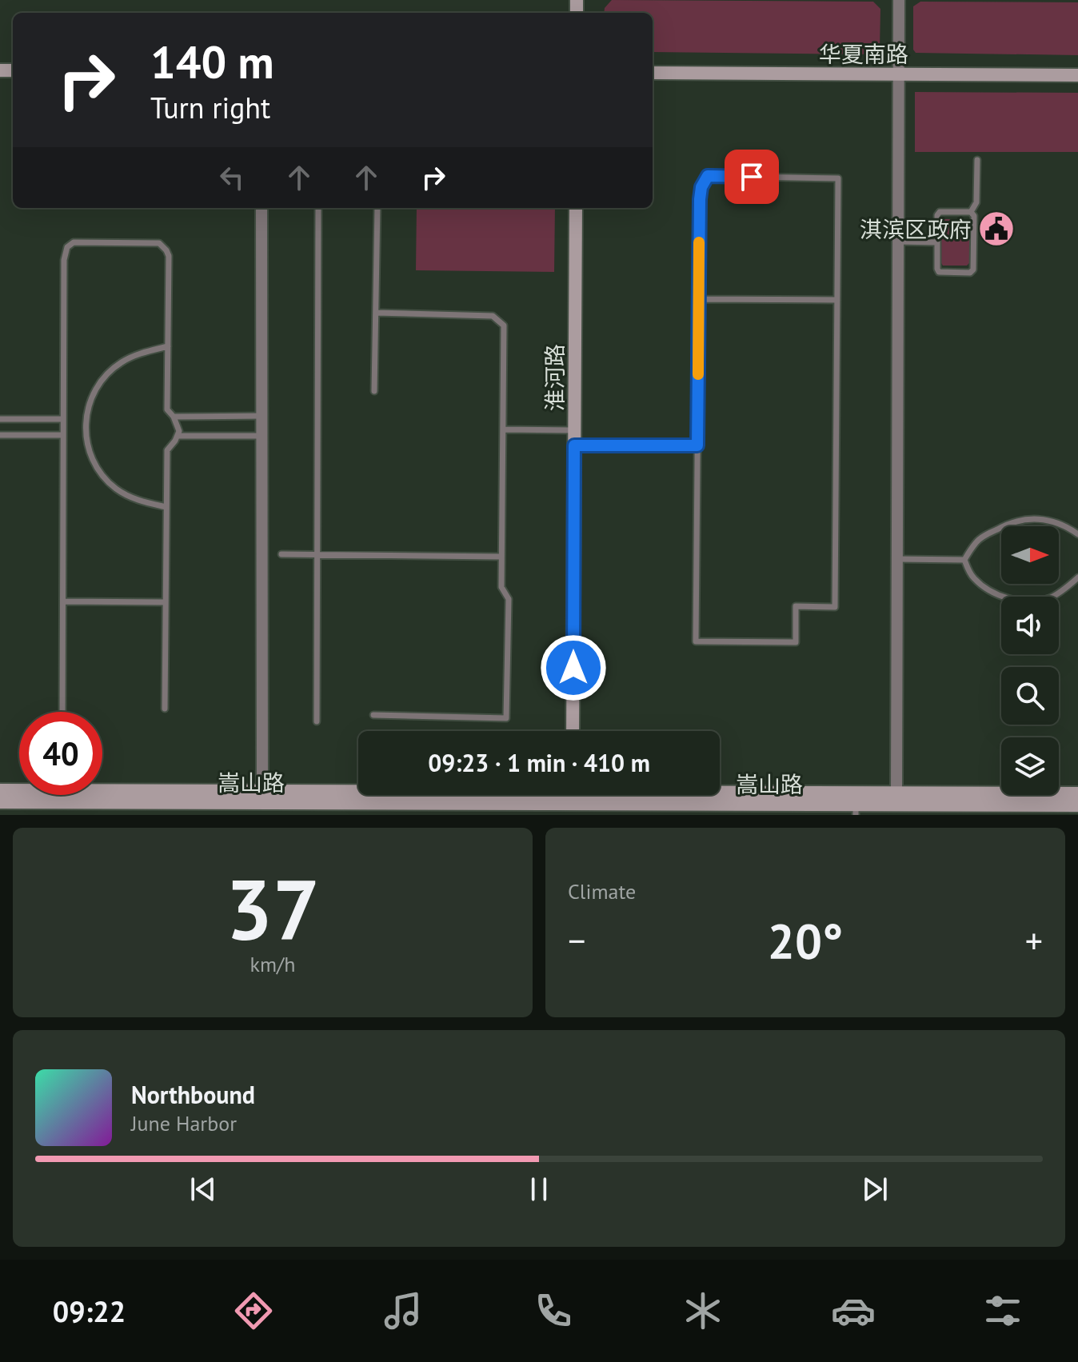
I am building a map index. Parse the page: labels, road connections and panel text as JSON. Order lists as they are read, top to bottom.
{
  "streets": {
    "street": ["华夏南路", "淮河路", "嵩山路"]
  },
  "places": {
    "public building": ["淇滨区政府"]
  },
  "north": "right",
  "page": {
    "turn": ["140 m", "Turn right"],
    "limit": "40",
    "trip": "09:23 · 1 min · 410 m",
    "tile": [
      ["37", "km/h"],
      "Climate"
    ],
    "heat": ["−", "20°", "+"],
    "song": ["Northbound", "June Harbor"],
    "tabs": "09:22"
  }
}
